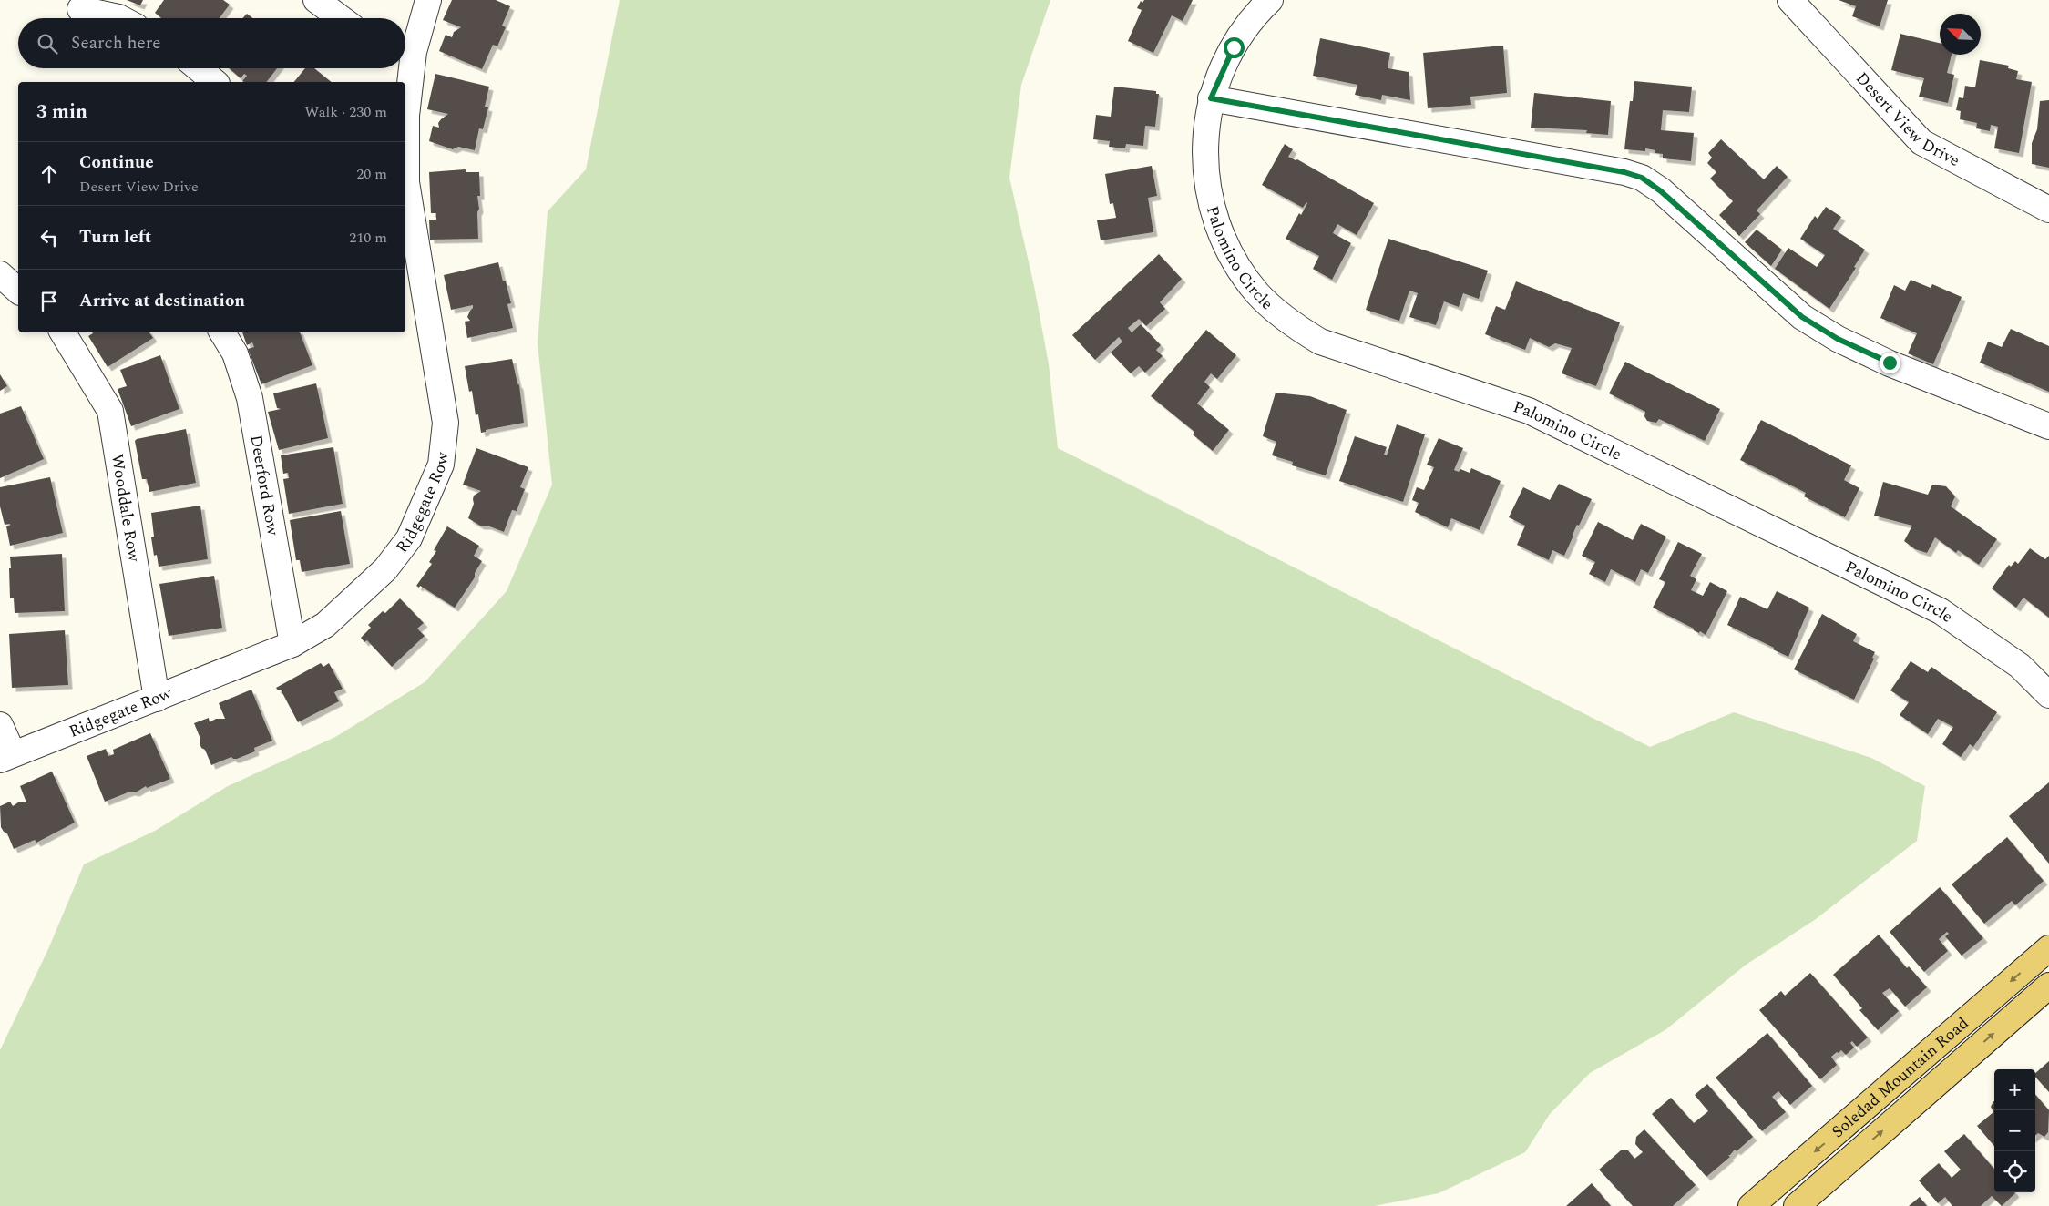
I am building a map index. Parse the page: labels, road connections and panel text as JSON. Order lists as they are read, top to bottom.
{
  "streets": {
    "main road": ["Soledad Mountain Road"],
    "street": [
      "Desert View Drive",
      "Palomino Circle",
      "Deerford Row",
      "Ridgegate Row",
      "Wooddale Row"
    ]
  },
  "crossings": [
    ["Deerford Row", "Ridgegate Row"],
    ["Ridgegate Row", "Wooddale Row"]
  ],
  "north": "top left",
  "page": {
    "search": "Search here",
    "heading": ["3 min", "Walk · 230 m"],
    "list": [
      ["Continue", "Desert View Drive", "20 m"],
      ["Turn left", "210 m"],
      "Arrive at destination"
    ],
    "map_buttons": ["+", "−"]
  }
}
